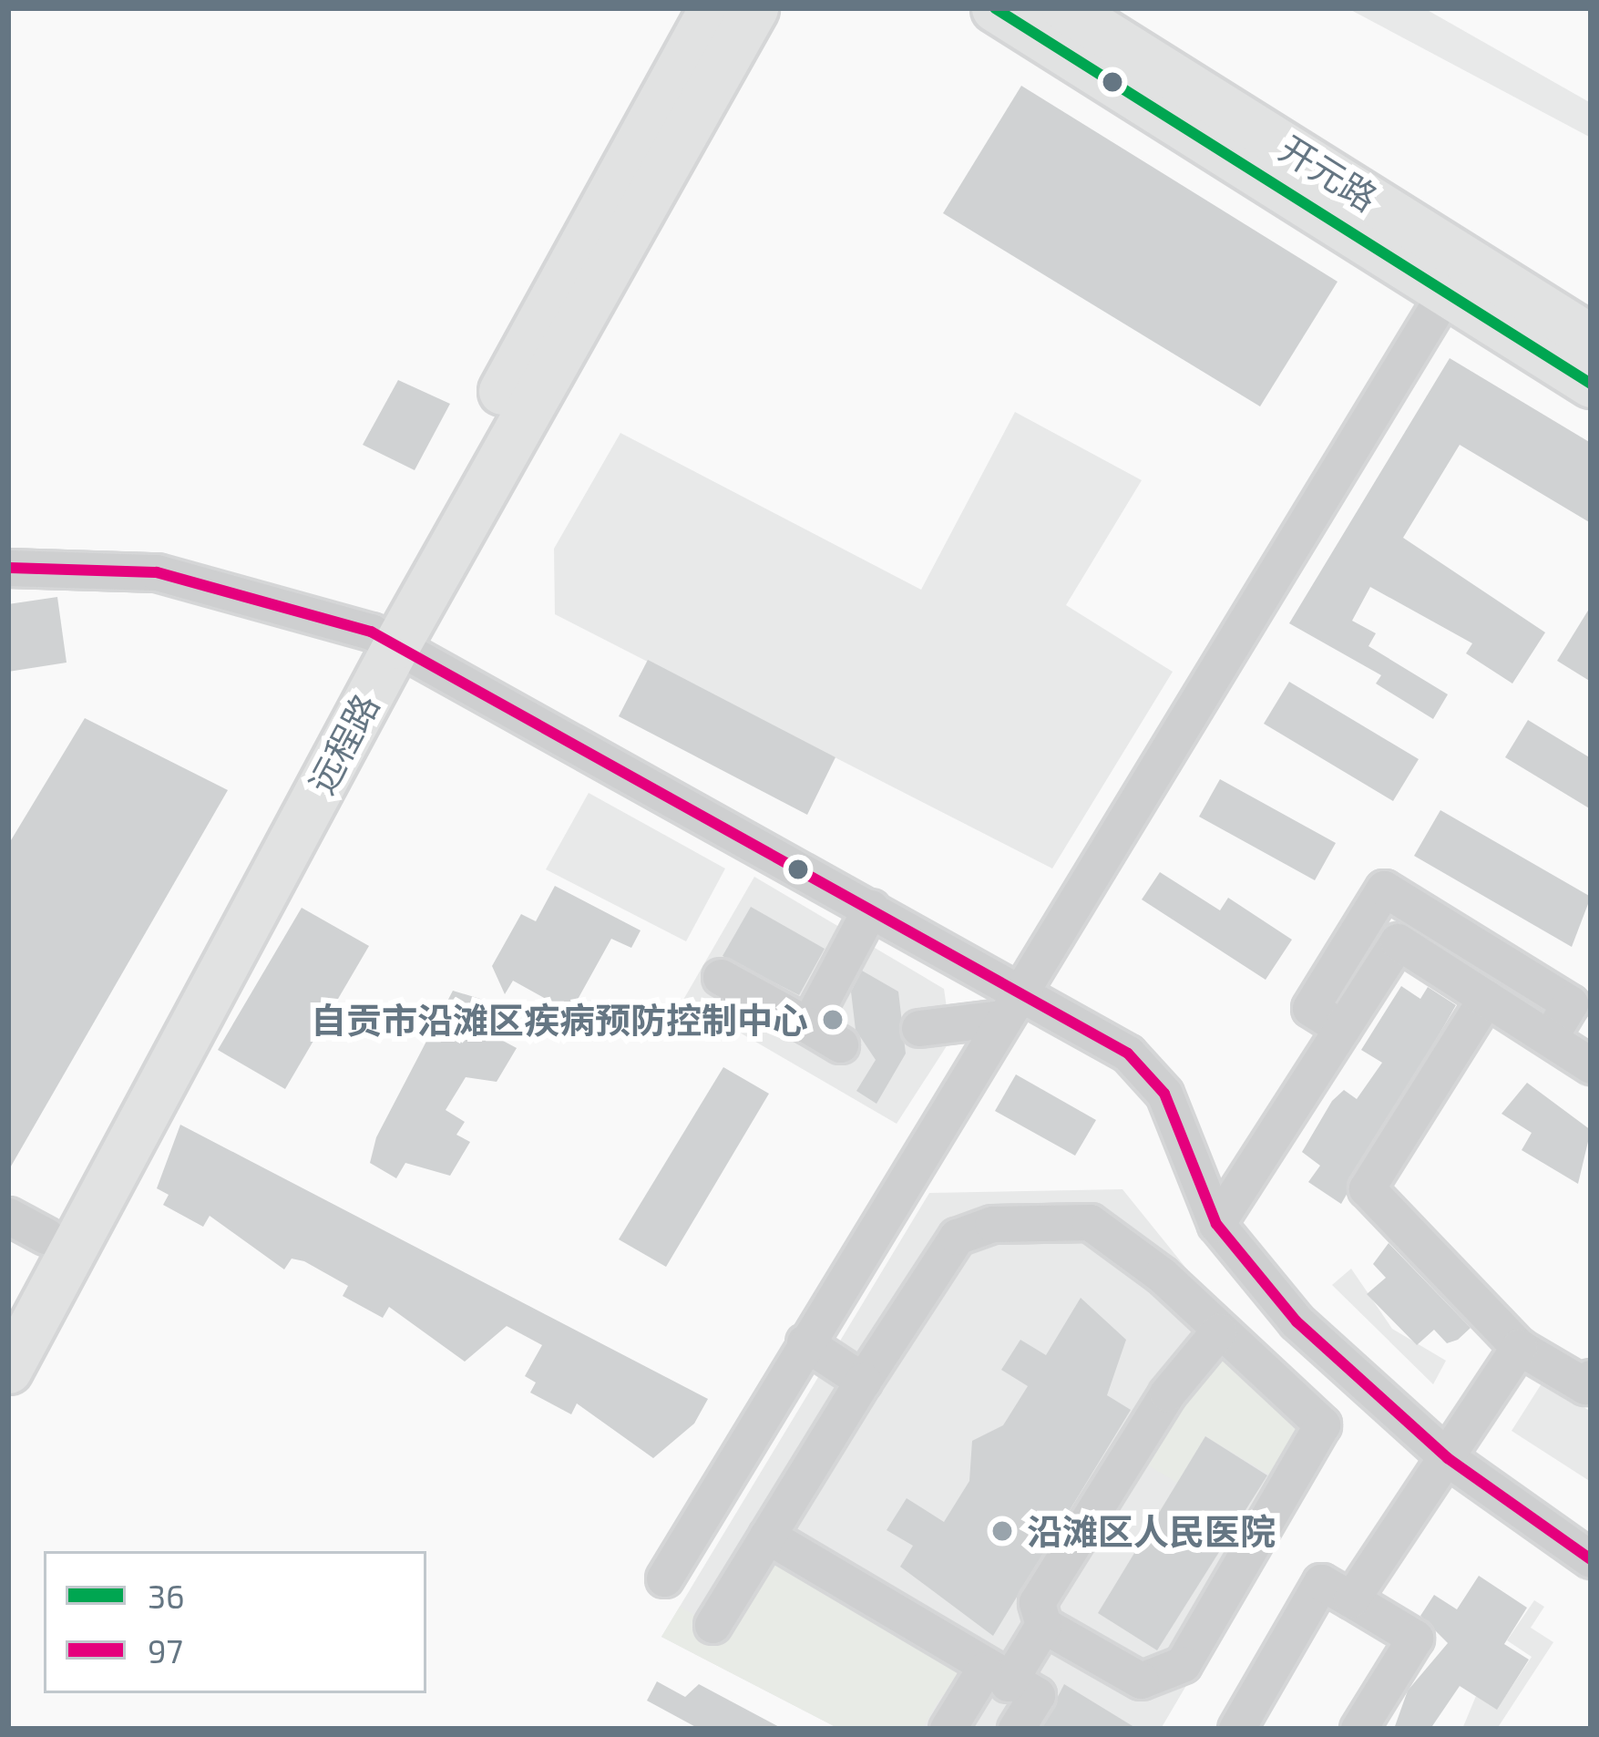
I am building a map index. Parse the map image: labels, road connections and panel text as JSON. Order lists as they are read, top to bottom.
{
  "streets": {
    "main road": ["开元路", "远程路"]
  },
  "places": ["自贡市沿滩区疾病预防控制中心", "沿滩区人民医院"],
  "lines": ["transit line 36", "transit line 97"],
  "legend": ["36", "97"]
}
